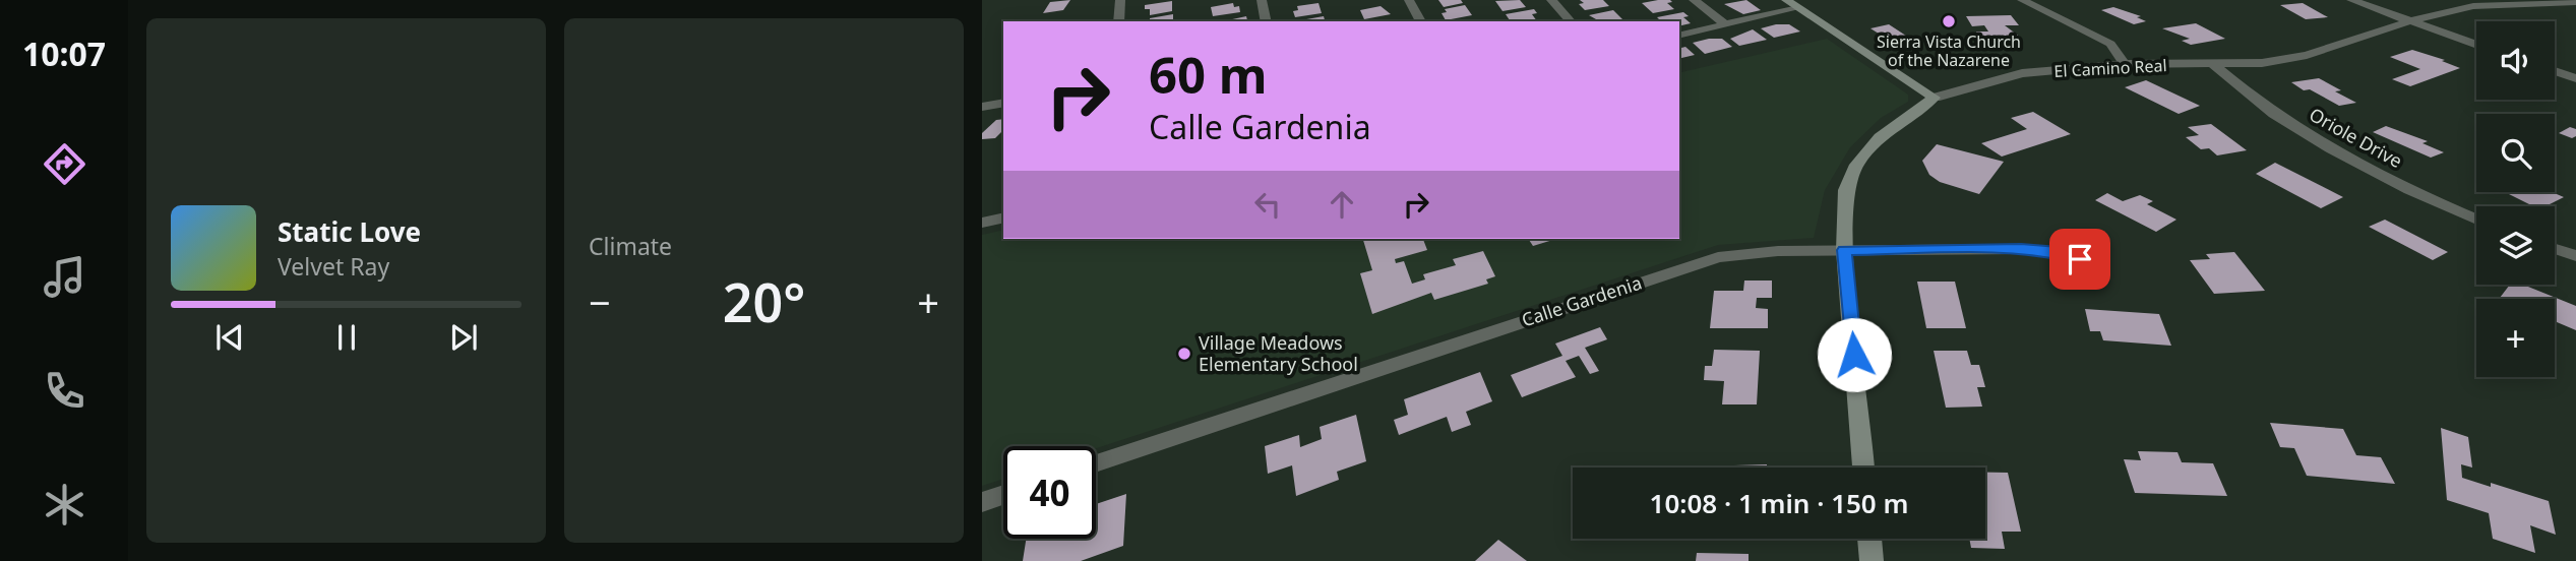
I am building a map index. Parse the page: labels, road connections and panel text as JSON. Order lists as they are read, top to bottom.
{
  "streets": {
    "street": ["El Camino Real", "Oriole Drive", "Calle Gardenia"]
  },
  "crossings": [
    ["El Camino Real", "Oriole Drive"],
    ["El Camino Real", "Calle Gardenia"]
  ],
  "places": ["Sierra Vista Church of the Nazarene", "Village Meadows Elementary School"],
  "page": {
    "tabs": "10:07",
    "tile": "Climate",
    "map_buttons": "+",
    "turn": ["60 m", "Calle Gardenia"],
    "song": ["Static Love", "Velvet Ray"],
    "heat": ["−", "20°", "+"],
    "limit": "40",
    "trip": "10:08 · 1 min · 150 m"
  }
}
